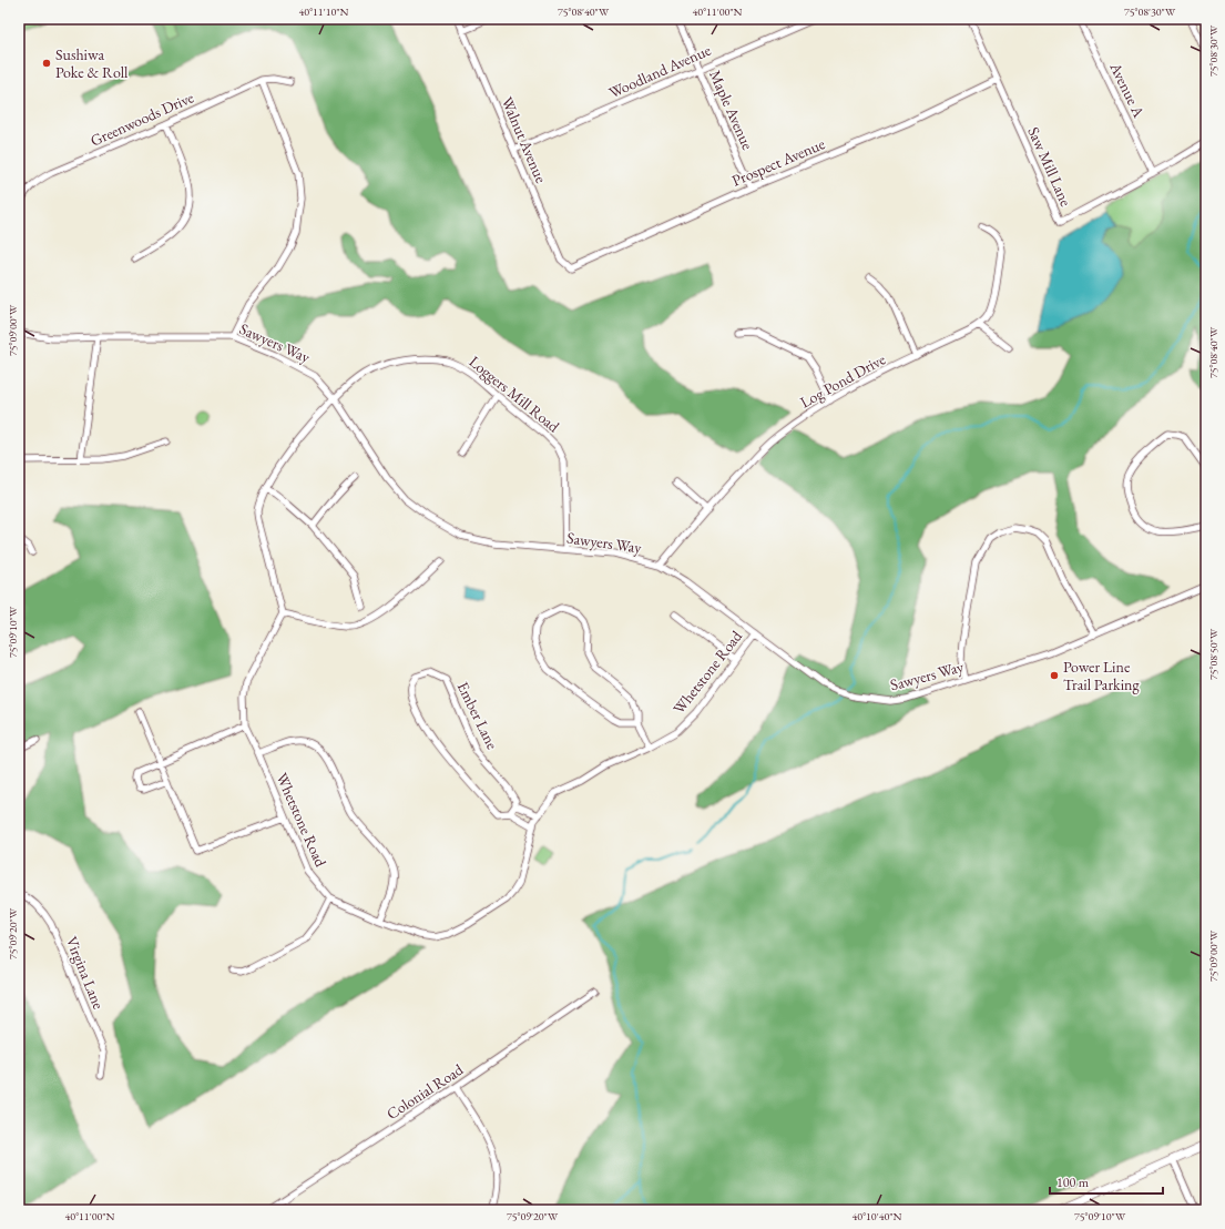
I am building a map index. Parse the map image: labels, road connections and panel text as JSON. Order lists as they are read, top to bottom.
{
  "streets": {
    "street": [
      "Woodland Avenue",
      "Avenue A",
      "Maple Avenue",
      "Greenwoods Drive",
      "Walnut Avenue",
      "Prospect Avenue",
      "Saw Mill Lane",
      "Sawyers Way",
      "Log Pond Drive",
      "Loggers Mill Road",
      "Whetstone Road",
      "Ember Lane",
      "Virgina Lane",
      "Colonial Road"
    ]
  },
  "crossings": [
    ["Woodland Avenue", "Maple Avenue"],
    ["Woodland Avenue", "Walnut Avenue"],
    ["Avenue A", "Saw Mill Lane"],
    ["Maple Avenue", "Prospect Avenue"],
    ["Walnut Avenue", "Prospect Avenue"],
    ["Prospect Avenue", "Saw Mill Lane"],
    ["Sawyers Way", "Log Pond Drive"],
    ["Sawyers Way", "Loggers Mill Road"],
    ["Sawyers Way", "Whetstone Road"],
    ["Whetstone Road", "Ember Lane"]
  ],
  "places": ["Sushiwa Poke & Roll", "Power Line Trail Parking"],
  "scale_bar": "100 m",
  "coordinates": [
    "40°11'10\"N",
    "75°08'40\"W",
    "40°11'00\"N",
    "75°08'30\"W",
    "75°09'00\"W",
    "75°09'10\"W",
    "75°08'50\"W",
    "75°09'20\"W",
    "40°10'40\"N"
  ]
}
